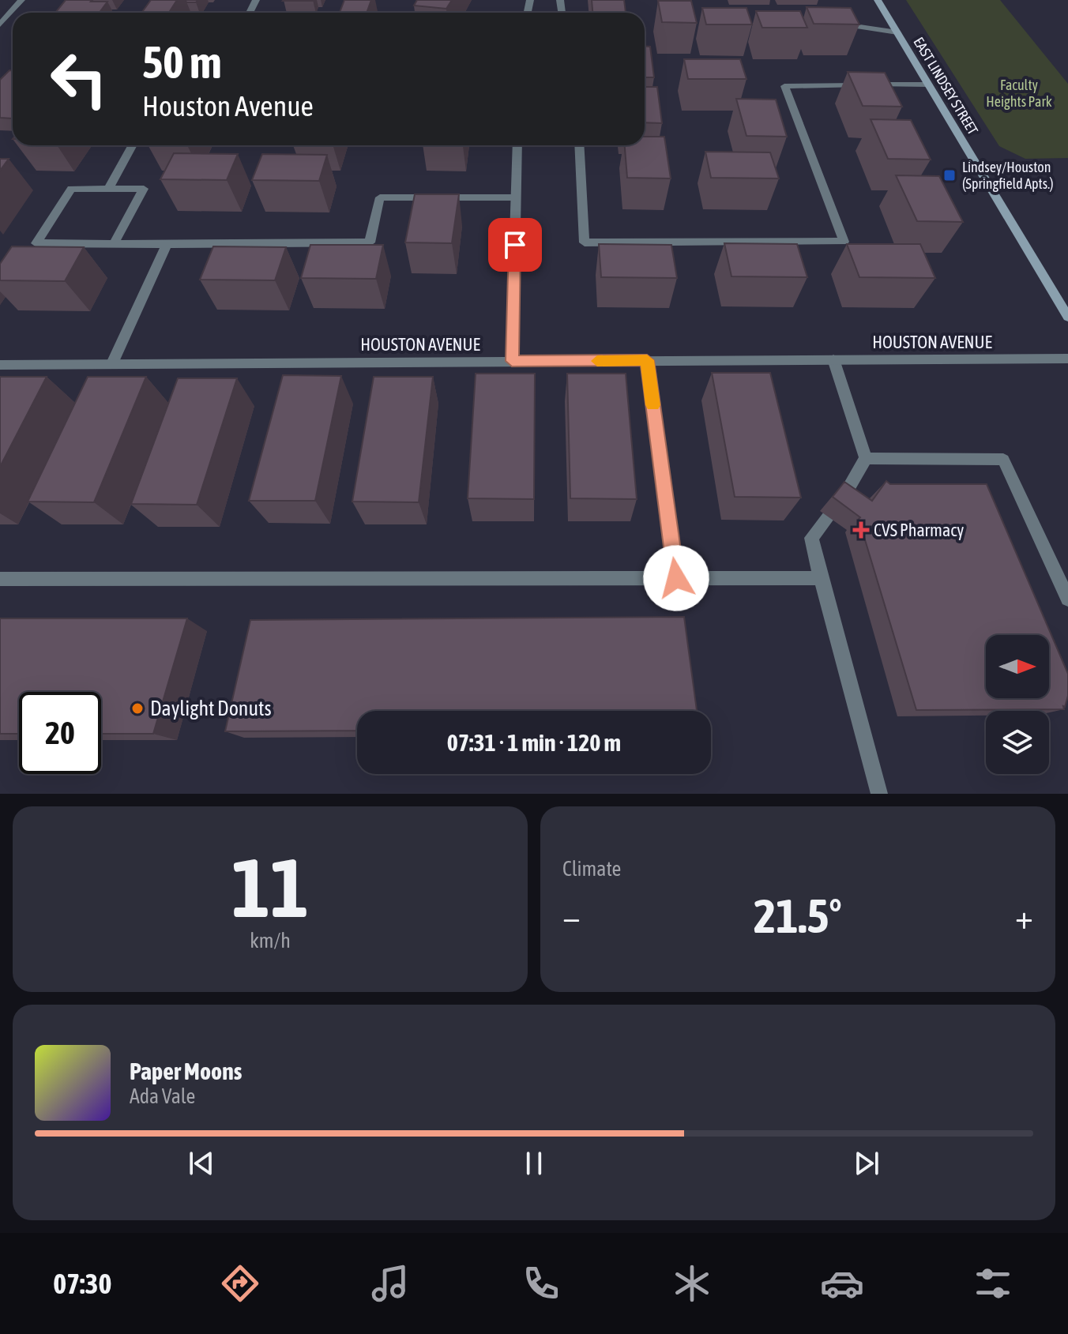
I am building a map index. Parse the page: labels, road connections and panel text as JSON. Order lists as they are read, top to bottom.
{
  "streets": {
    "main road": ["EAST LINDSEY STREET"],
    "street": ["HOUSTON AVENUE"]
  },
  "parks": ["Faculty Heights Park"],
  "places": {
    "transit": ["Lindsey/Houston (Springfield Apts.)"],
    "health": ["CVS Pharmacy"],
    "other": ["Daylight Donuts"]
  },
  "north": "right",
  "page": {
    "turn": ["50 m", "Houston Avenue"],
    "limit": "20",
    "trip": "07:31 · 1 min · 120 m",
    "tile": [
      ["11", "km/h"],
      "Climate"
    ],
    "heat": ["−", "21.5°", "+"],
    "song": ["Paper Moons", "Ada Vale"],
    "tabs": "07:30"
  }
}
